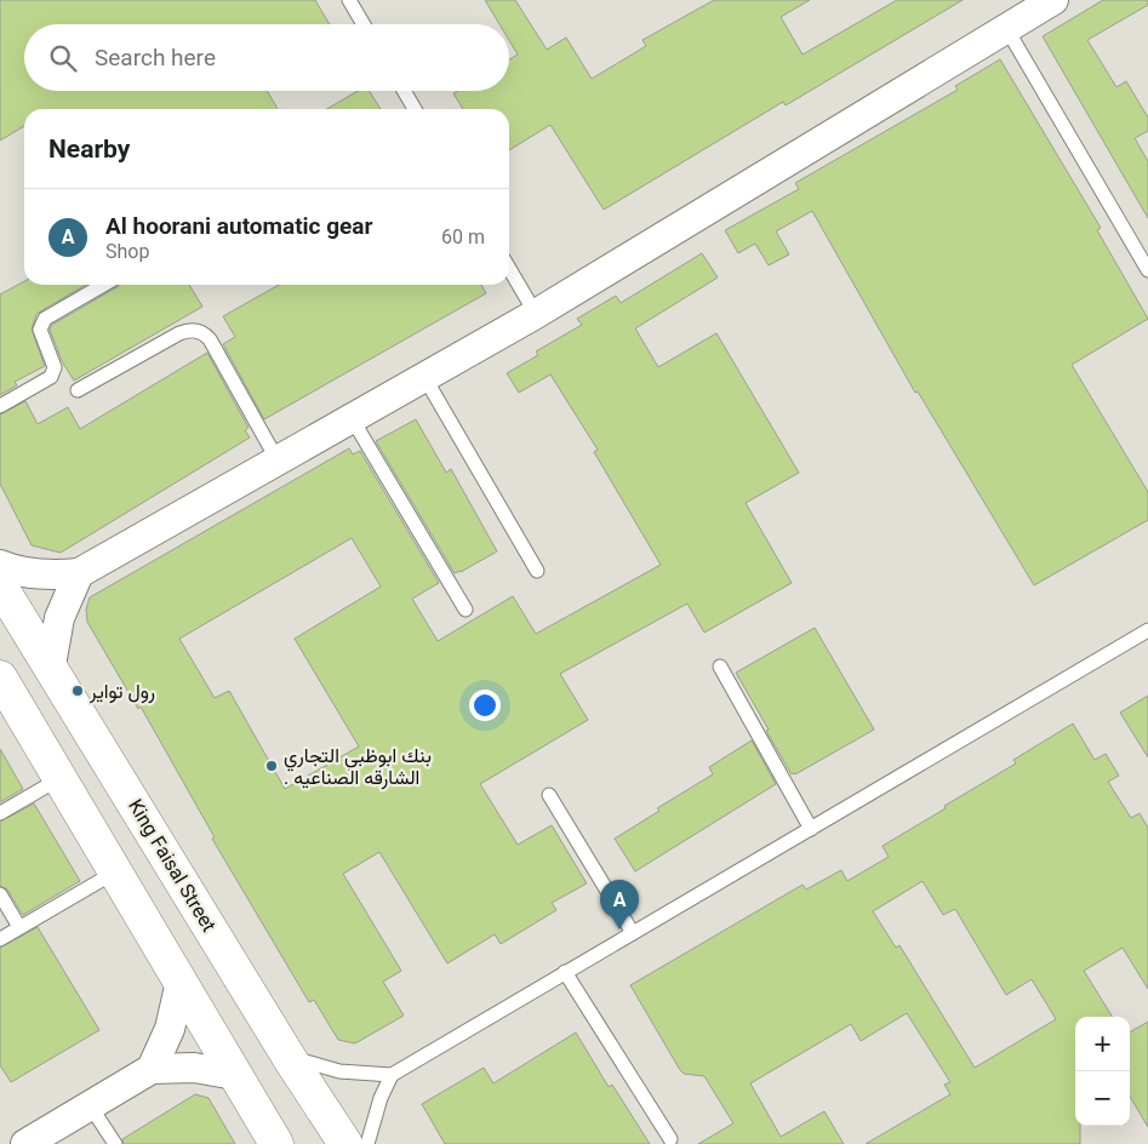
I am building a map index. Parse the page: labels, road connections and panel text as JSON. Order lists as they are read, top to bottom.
{
  "streets": {
    "main road": ["King Faisal Street"]
  },
  "places": ["رول تواير", "بنك ابوظبي التجاري . الشارقه الصناعيه"],
  "page": {
    "search": "Search here",
    "heading": "Nearby",
    "list": [
      {
        "mark": "A",
        "name": "Al hoorani automatic gear",
        "note": "Shop",
        "value": "60 m"
      }
    ],
    "pins": "A",
    "map_buttons": ["+", "−"]
  }
}
